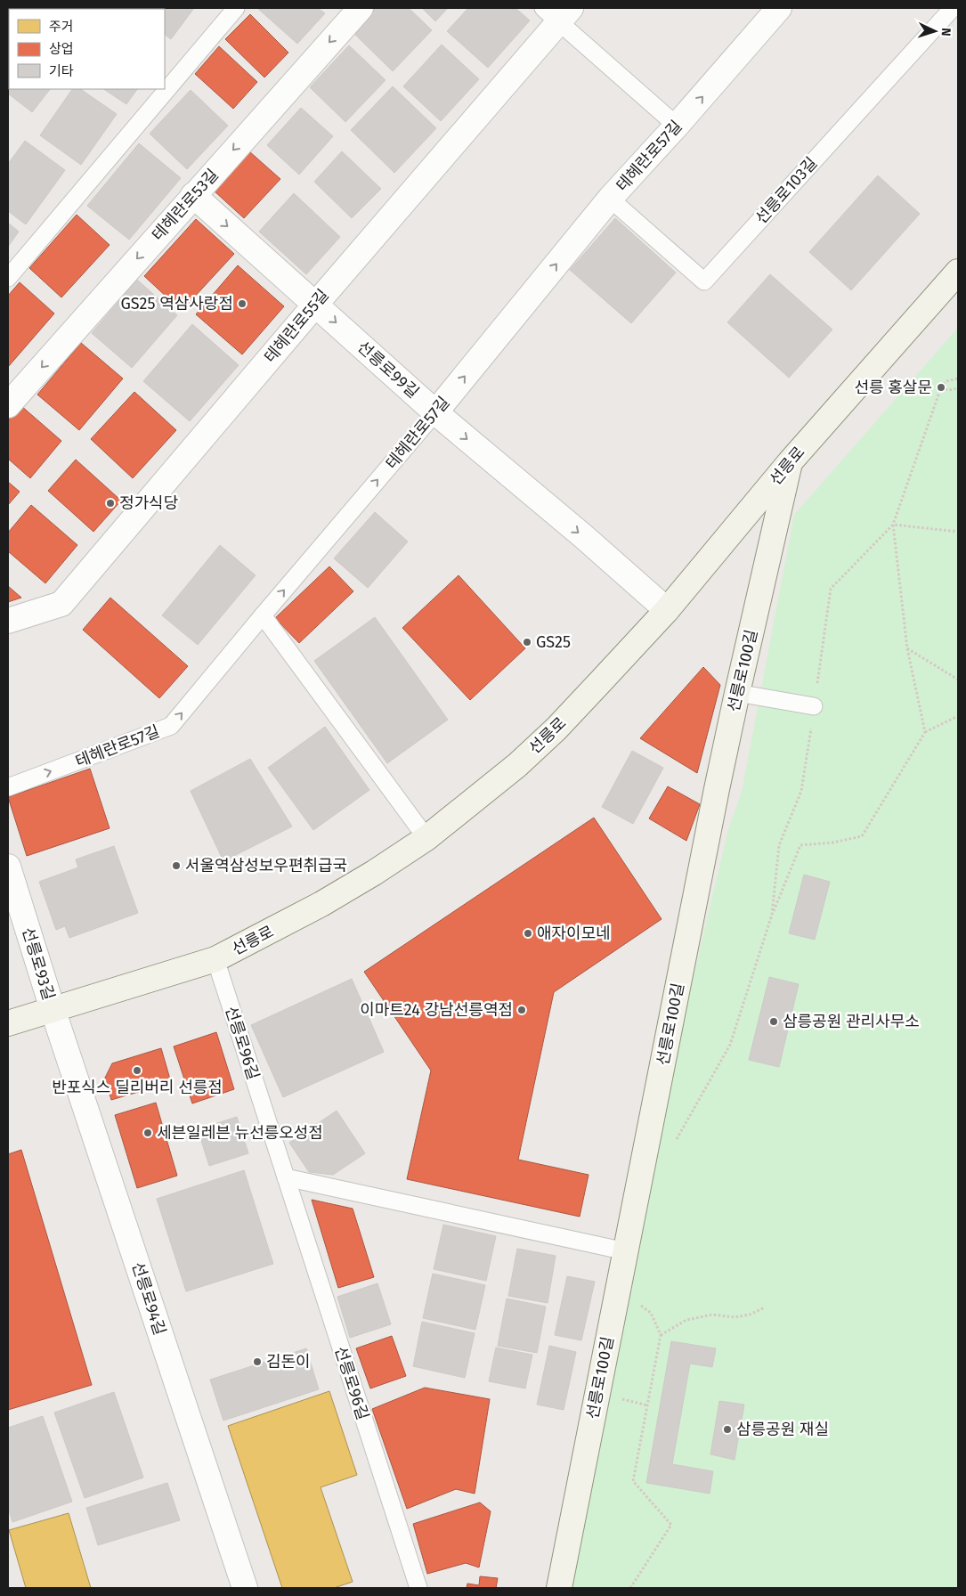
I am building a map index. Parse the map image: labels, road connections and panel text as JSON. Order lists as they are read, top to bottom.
{
  "streets": {
    "main road": ["선릉로", "선릉로100길"],
    "street": [
      "테헤란로57길",
      "테헤란로53길",
      "테헤란로55길",
      "선릉로99길",
      "선릉로93길",
      "선릉로94길"
    ],
    "lane": ["선릉로103길", "선릉로96길"]
  },
  "crossings": [
    ["테헤란로57길", "선릉로103길"],
    ["테헤란로57길", "선릉로99길"],
    ["테헤란로53길", "선릉로99길"],
    ["테헤란로55길", "선릉로99길"],
    ["선릉로99길", "선릉로"],
    ["선릉로", "선릉로100길"],
    ["선릉로", "선릉로93길"],
    ["선릉로", "선릉로96길"],
    ["선릉로", "선릉로94길"],
    ["선릉로93길", "선릉로94길"]
  ],
  "one_way": ["테헤란로57길", "테헤란로53길", "선릉로99길"],
  "places": [
    "GS25 역삼사랑점",
    "선릉 홍살문",
    "정가식당",
    "GS25",
    "서울역삼성보우편취급국",
    "애자이모네",
    "이마트24 강남선릉역점",
    "삼릉공원 관리사무소",
    "반포식스 딜리버리 선릉점",
    "세븐일레븐 뉴선릉오성점",
    "김돈이",
    "삼릉공원 재실"
  ],
  "legend": ["주거", "상업", "기타"],
  "north": "right"
}
